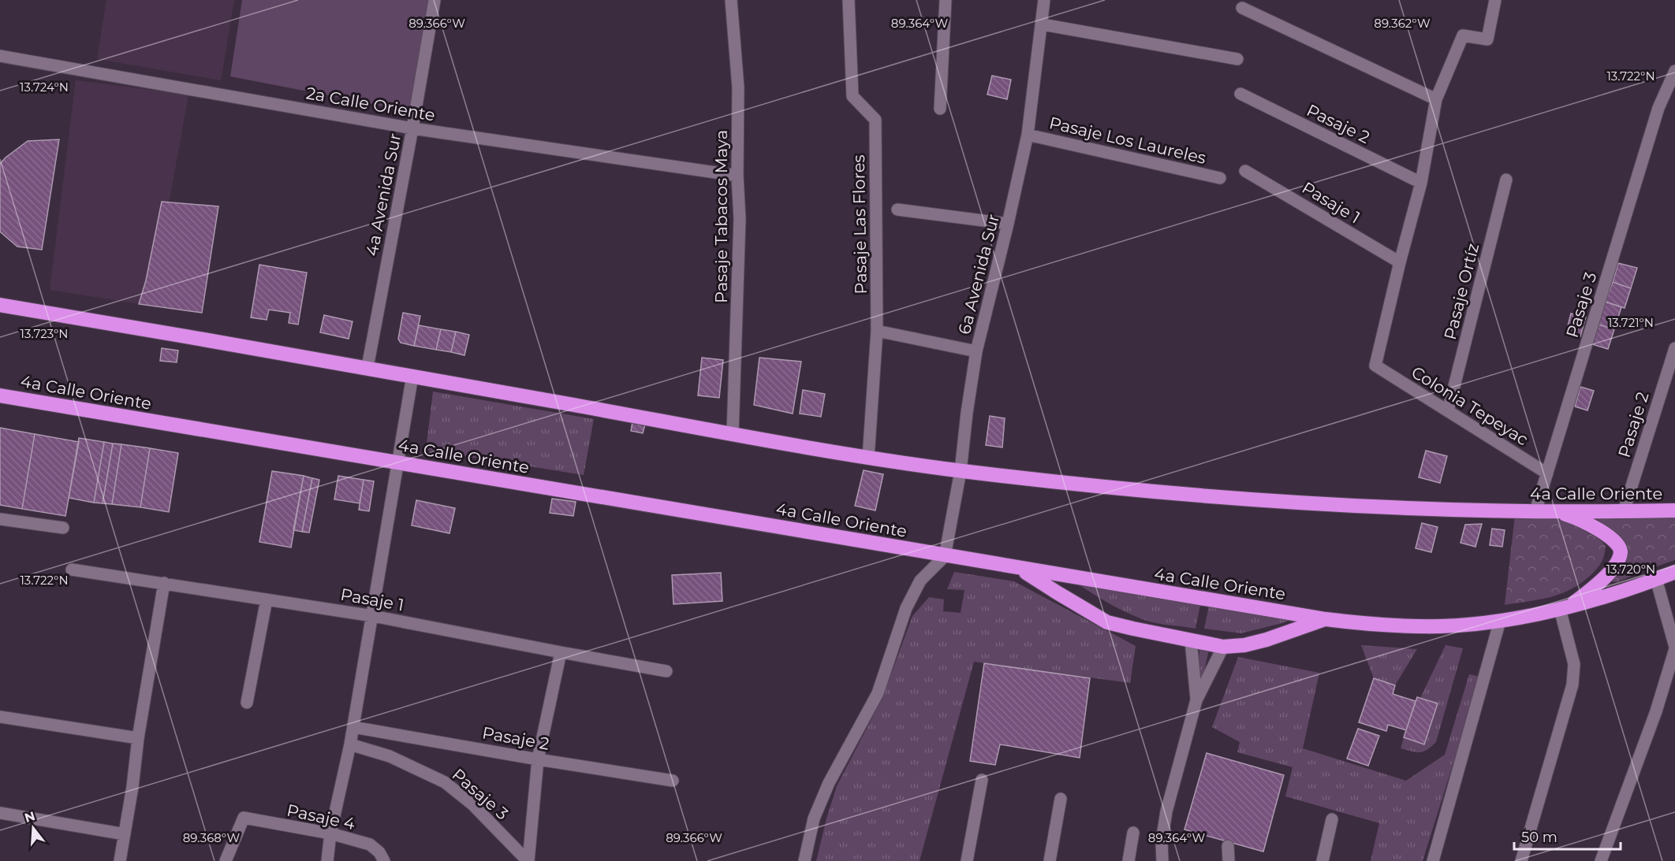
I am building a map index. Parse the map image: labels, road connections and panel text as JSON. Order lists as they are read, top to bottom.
{
  "streets": {
    "highway": ["4a Calle Oriente"],
    "street": [
      "2a Calle Oriente",
      "Pasaje 2",
      "Pasaje Los Laureles",
      "4a Avenida Sur",
      "Pasaje 1",
      "Pasaje Tabacos Maya",
      "Pasaje Las Flores",
      "6a Avenida Sur",
      "Pasaje Ortíz",
      "Pasaje 3",
      "Colonia Tepeyac",
      "Pasaje 4"
    ]
  },
  "crossings": [
    ["2a Calle Oriente", "4a Avenida Sur"],
    ["2a Calle Oriente", "Pasaje Tabacos Maya"],
    ["Pasaje 2", "4a Calle Oriente"],
    ["Pasaje Los Laureles", "6a Avenida Sur"],
    ["4a Avenida Sur", "4a Calle Oriente"],
    ["Pasaje 1", "Colonia Tepeyac"],
    ["Pasaje Tabacos Maya", "4a Calle Oriente"],
    ["Pasaje Las Flores", "4a Calle Oriente"],
    ["6a Avenida Sur", "4a Calle Oriente"],
    ["Pasaje Ortíz", "Colonia Tepeyac"],
    ["Pasaje 3", "4a Calle Oriente"],
    ["Pasaje 3", "Colonia Tepeyac"]
  ],
  "scale_bar": "50 m",
  "north": "top",
  "coordinates": [
    "89.366°W",
    "89.364°W",
    "89.362°W",
    "13.722°N",
    "13.724°N",
    "13.721°N",
    "13.723°N",
    "13.720°N",
    "89.368°W"
  ]
}
